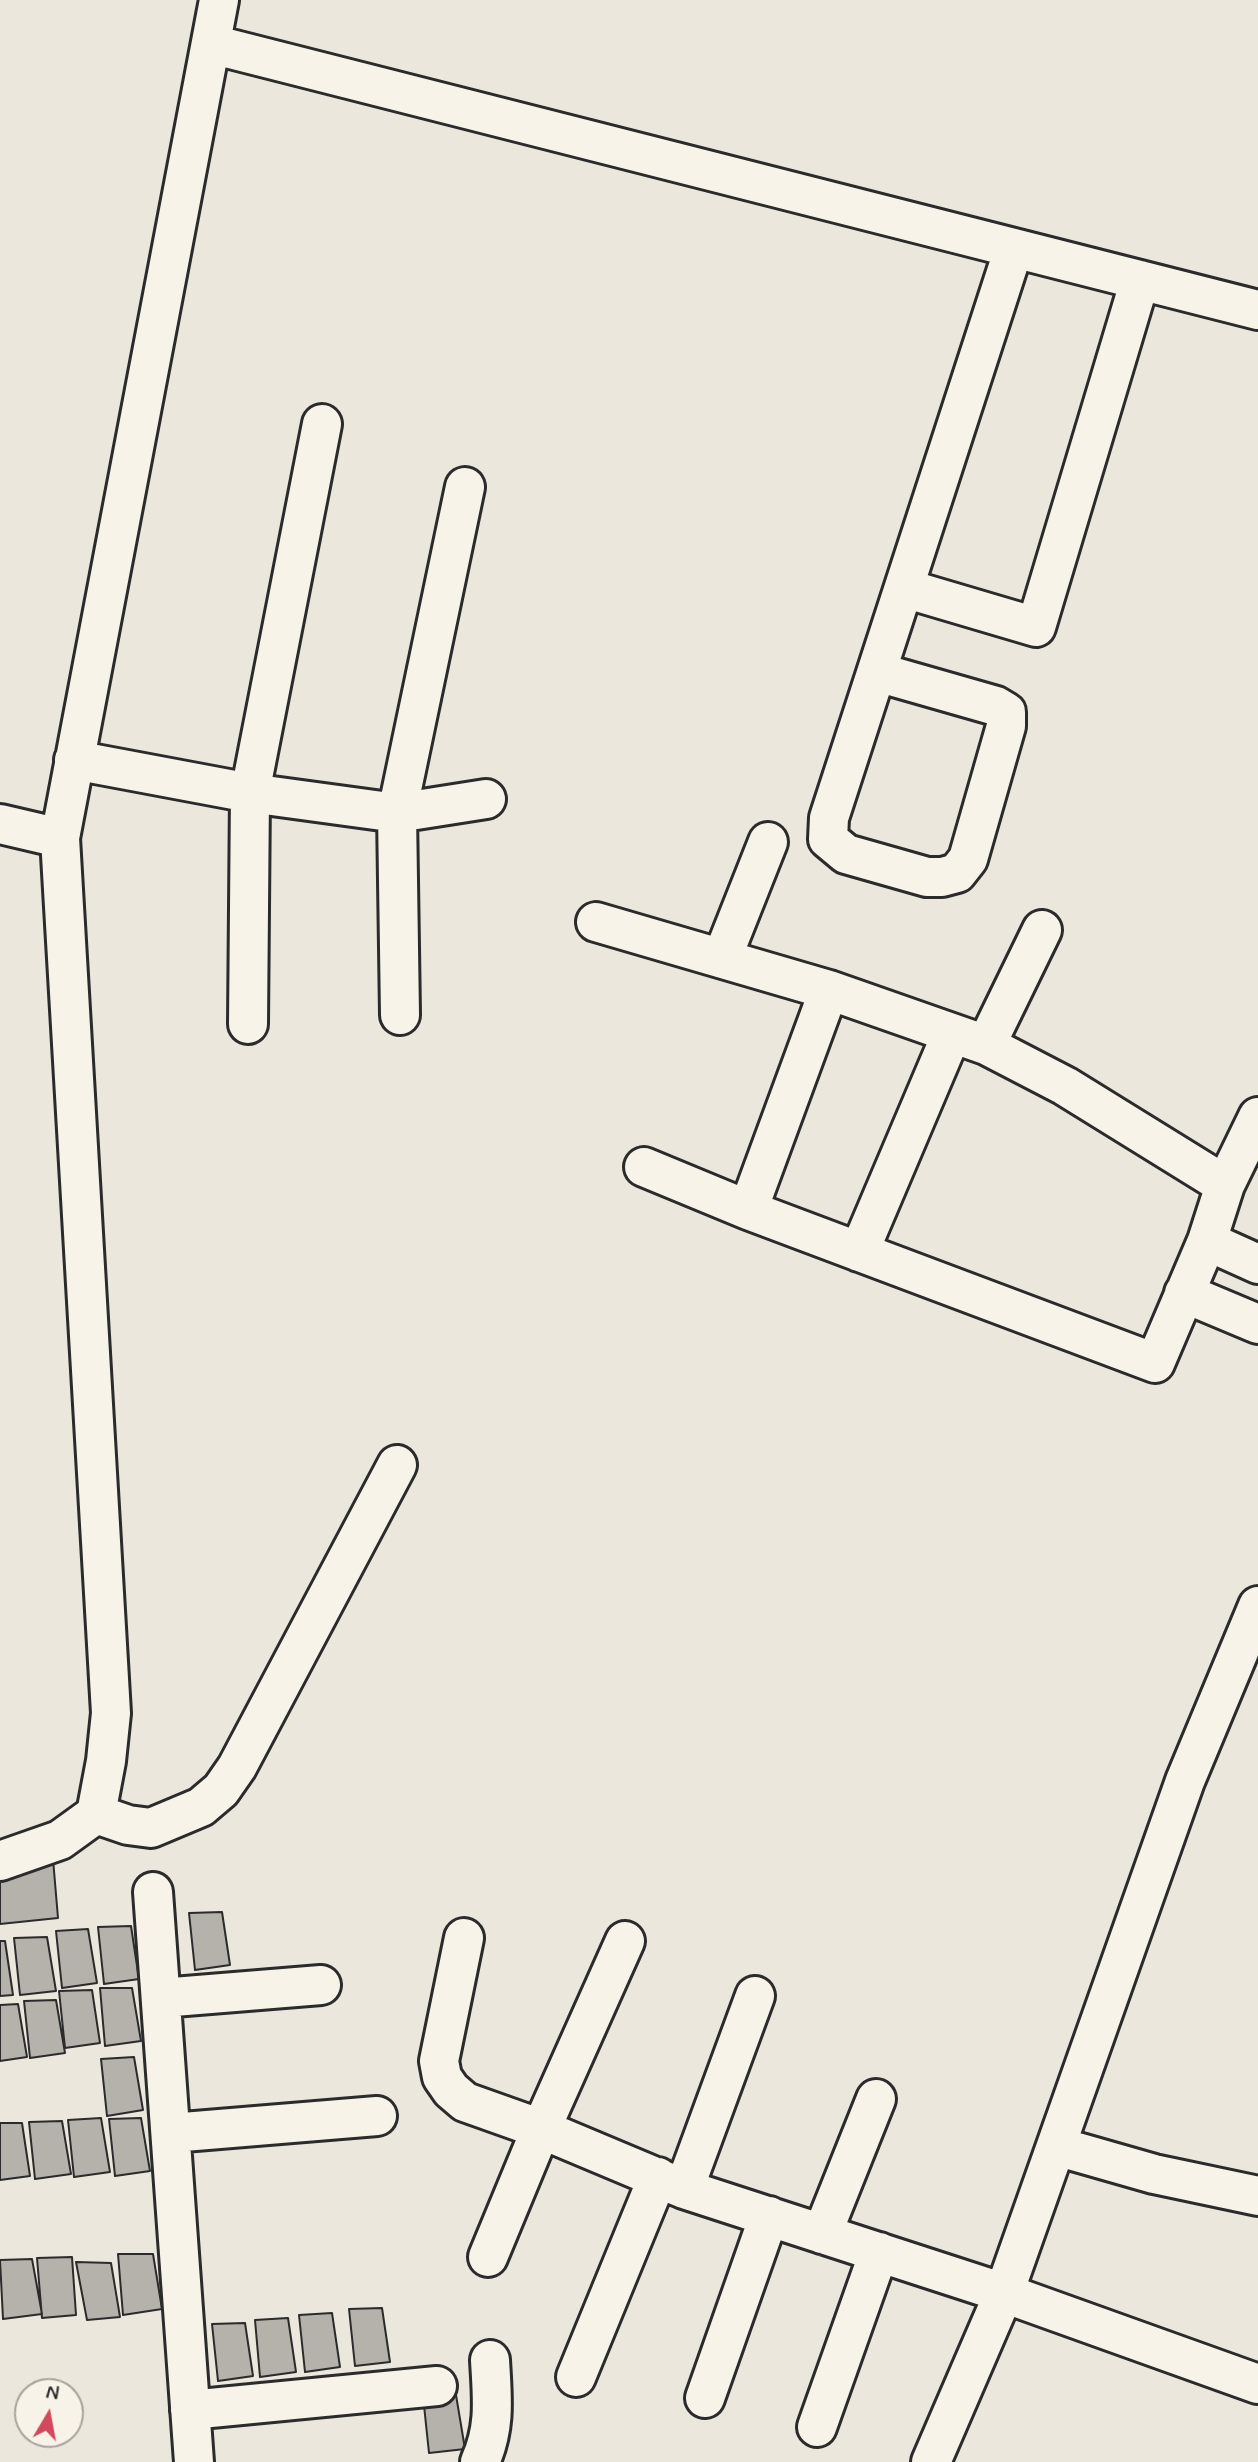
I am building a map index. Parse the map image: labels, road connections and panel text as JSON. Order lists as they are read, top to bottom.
{
  "north": "top"
}
